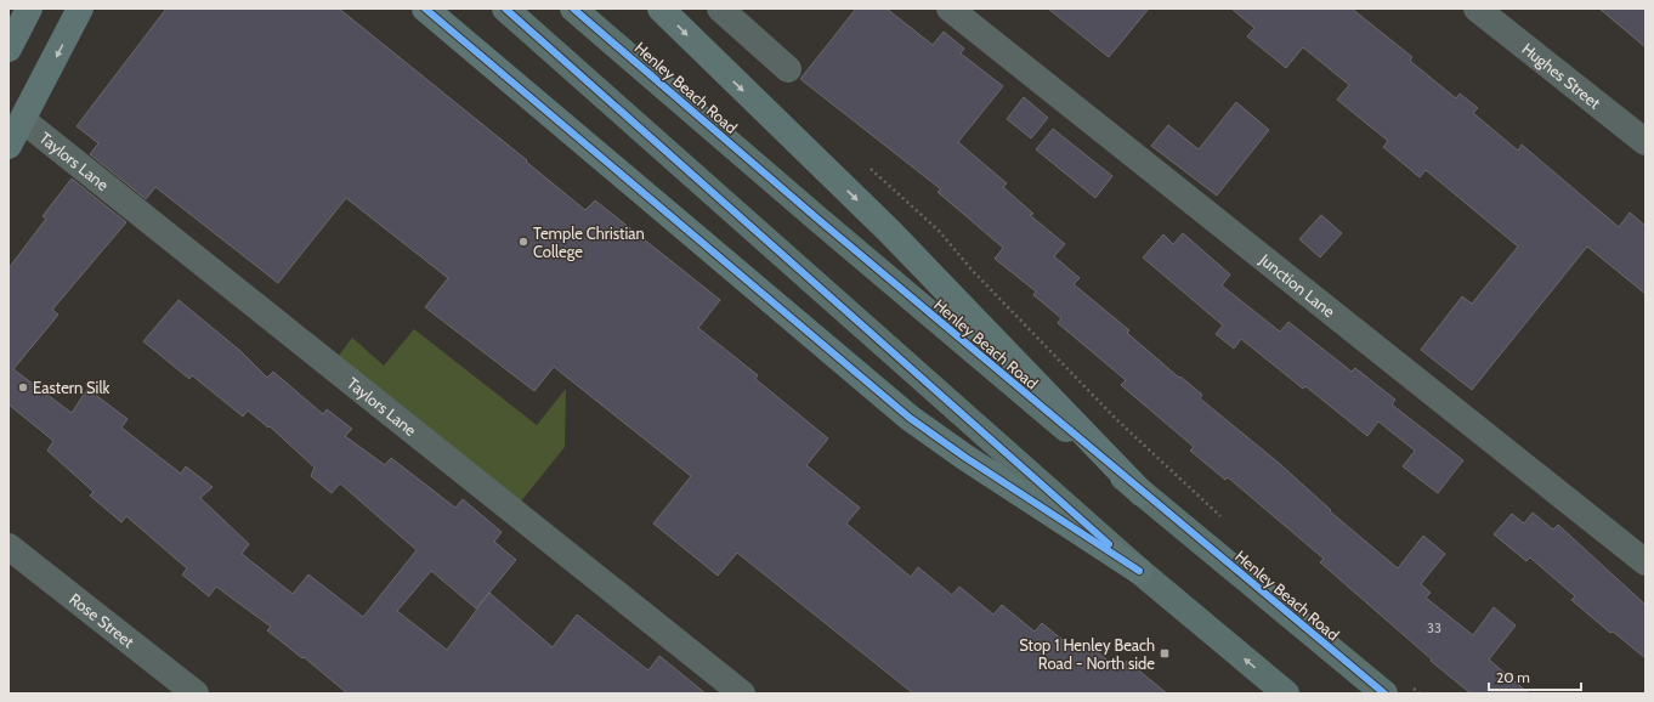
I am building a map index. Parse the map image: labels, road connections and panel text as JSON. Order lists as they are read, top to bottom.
{
  "streets": {
    "main road": ["Henley Beach Road"],
    "street": [
      "Hughes Street",
      "Taylors Lane",
      "Junction Lane",
      "Rose Street"
    ]
  },
  "places": {
    "other": ["Temple Christian College", "Eastern Silk"],
    "transit": ["Stop 1 Henley Beach Road - North side"]
  },
  "house_numbers": ["33"],
  "scale_bar": "20 m"
}
